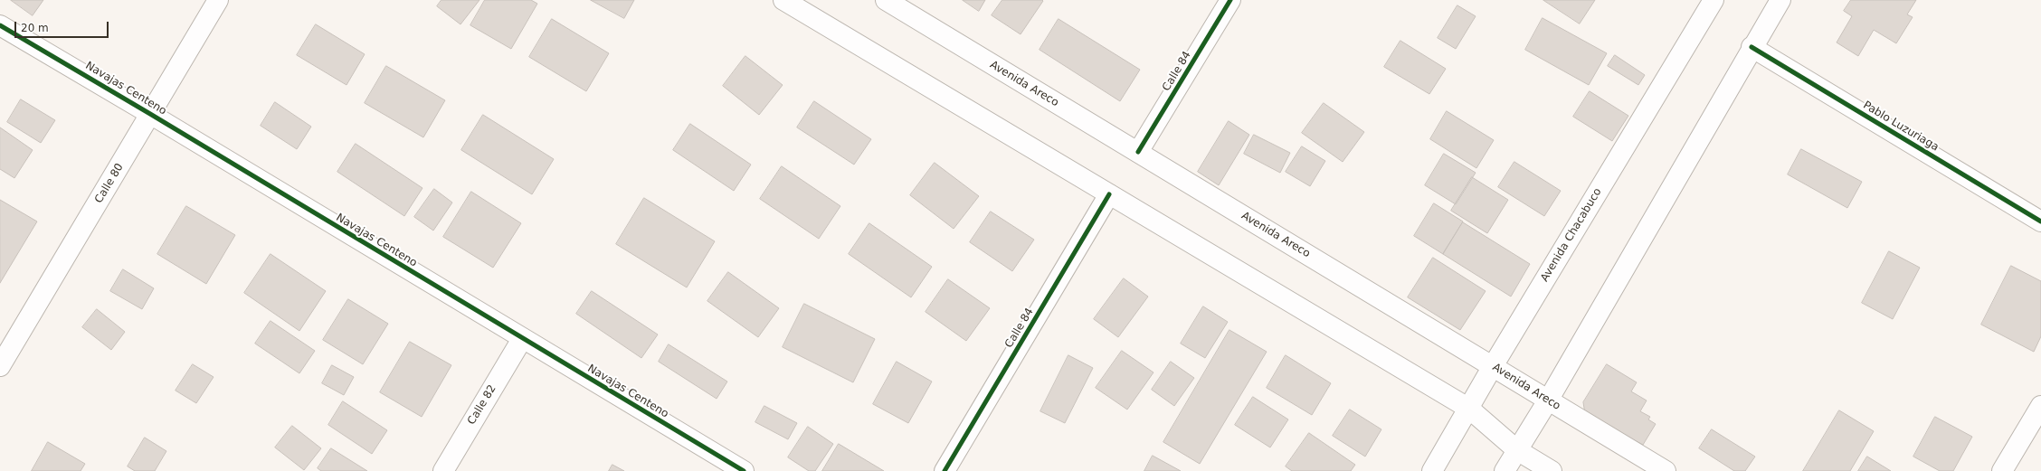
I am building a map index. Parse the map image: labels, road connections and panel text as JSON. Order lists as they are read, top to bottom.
{
  "streets": {
    "main road": [
      "Calle 84",
      "Avenida Areco",
      "Navajas Centeno",
      "Pablo Luzuriaga",
      "Calle 80",
      "Avenida Chacabuco",
      "Calle 82"
    ]
  },
  "crossings": [
    ["Calle 84", "Avenida Areco"],
    ["Avenida Areco", "Avenida Chacabuco"],
    ["Navajas Centeno", "Calle 80"],
    ["Navajas Centeno", "Calle 82"]
  ],
  "scale_bar": "20 m"
}
